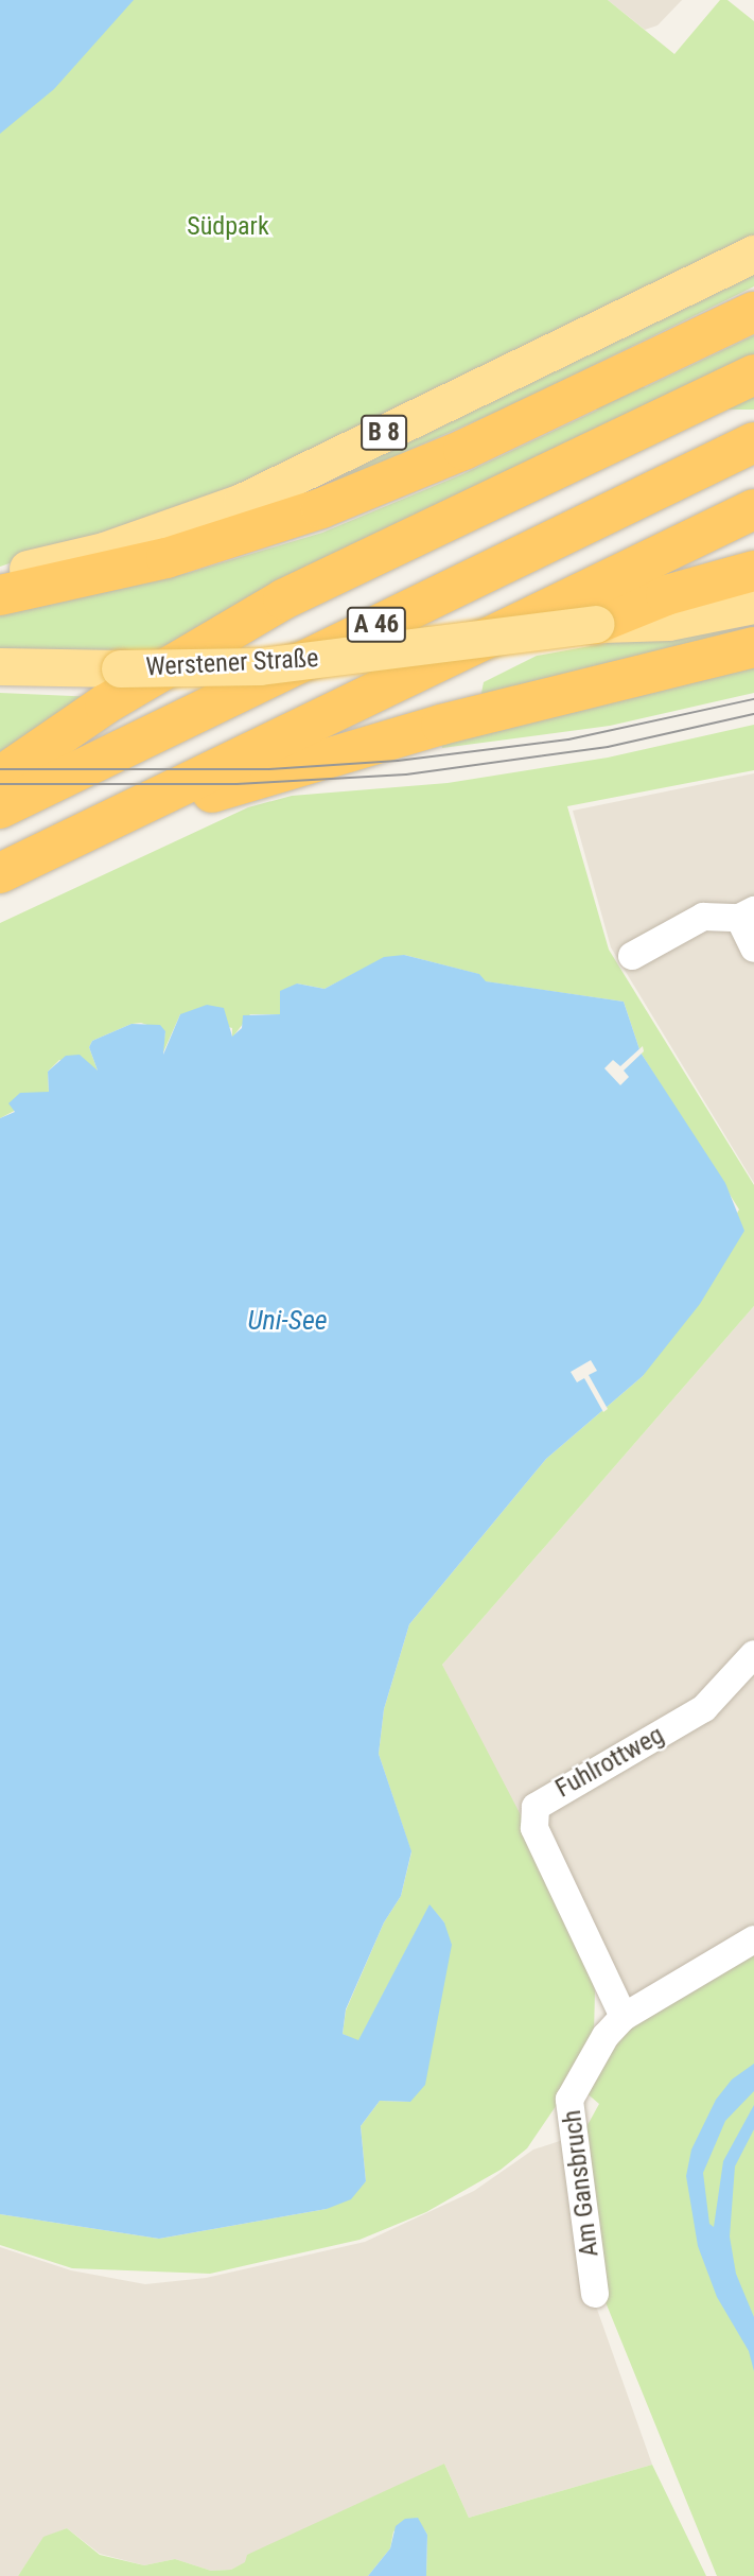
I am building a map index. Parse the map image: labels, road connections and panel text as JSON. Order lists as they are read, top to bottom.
{
  "streets": {
    "highway": ["A 46"],
    "main road": ["B 8", "Werstener Straße"],
    "street": ["Fuhlrottweg", "Am Gansbruch"]
  },
  "crossings": [
    ["Fuhlrottweg", "Am Gansbruch"]
  ],
  "water": ["Uni-See"],
  "parks": ["Südpark"]
}
